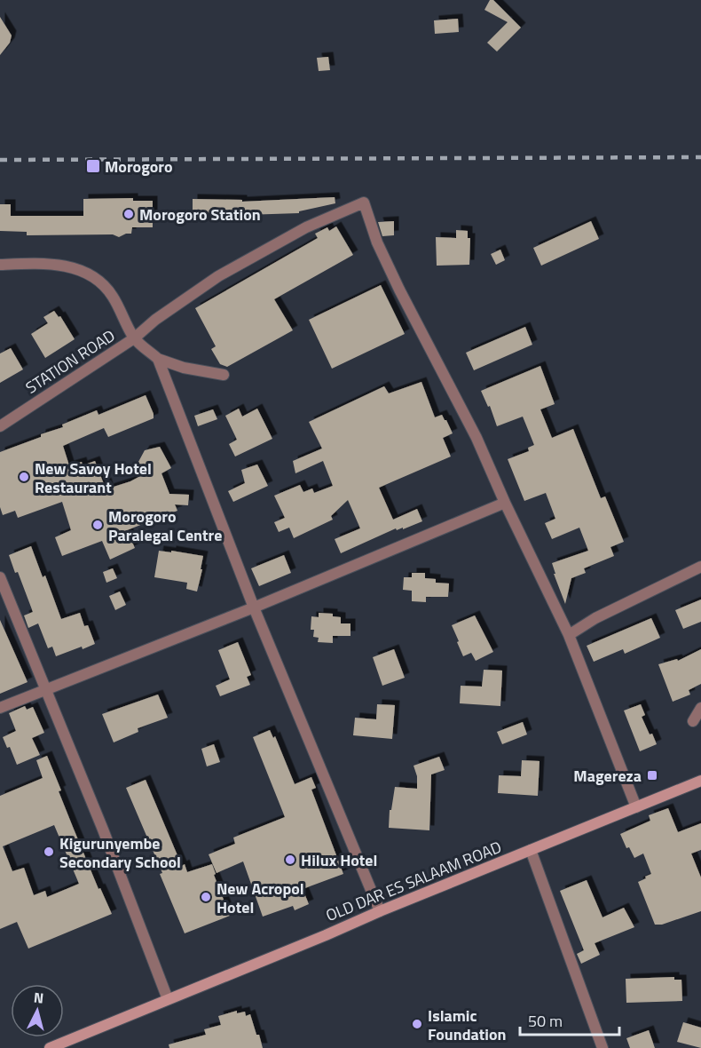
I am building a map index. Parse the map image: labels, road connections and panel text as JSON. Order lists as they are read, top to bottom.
{
  "streets": {
    "main road": ["OLD DAR ES SALAAM ROAD"],
    "street": ["STATION ROAD"]
  },
  "places": {
    "transit": ["Morogoro", "Magereza"],
    "other": [
      "Morogoro Station",
      "New Savoy Hotel Restaurant",
      "Morogoro Paralegal Centre",
      "Kigurunyembe Secondary School",
      "Hilux Hotel",
      "New Acropol Hotel",
      "Islamic Foundation"
    ]
  },
  "scale_bar": "50 m",
  "north": "top"
}
